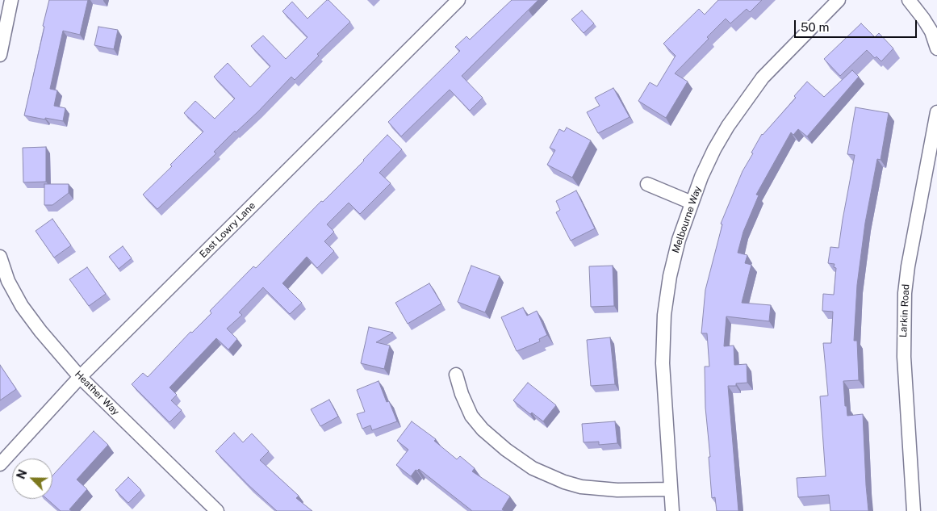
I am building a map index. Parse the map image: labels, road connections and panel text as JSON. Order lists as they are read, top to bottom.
{
  "streets": {
    "street": [
      "Melbourne Way",
      "East Lowry Lane",
      "Larkin Road",
      "Heather Way"
    ]
  },
  "crossings": [
    ["East Lowry Lane", "Heather Way"]
  ],
  "scale_bar": "50 m",
  "north": "top left"
}
